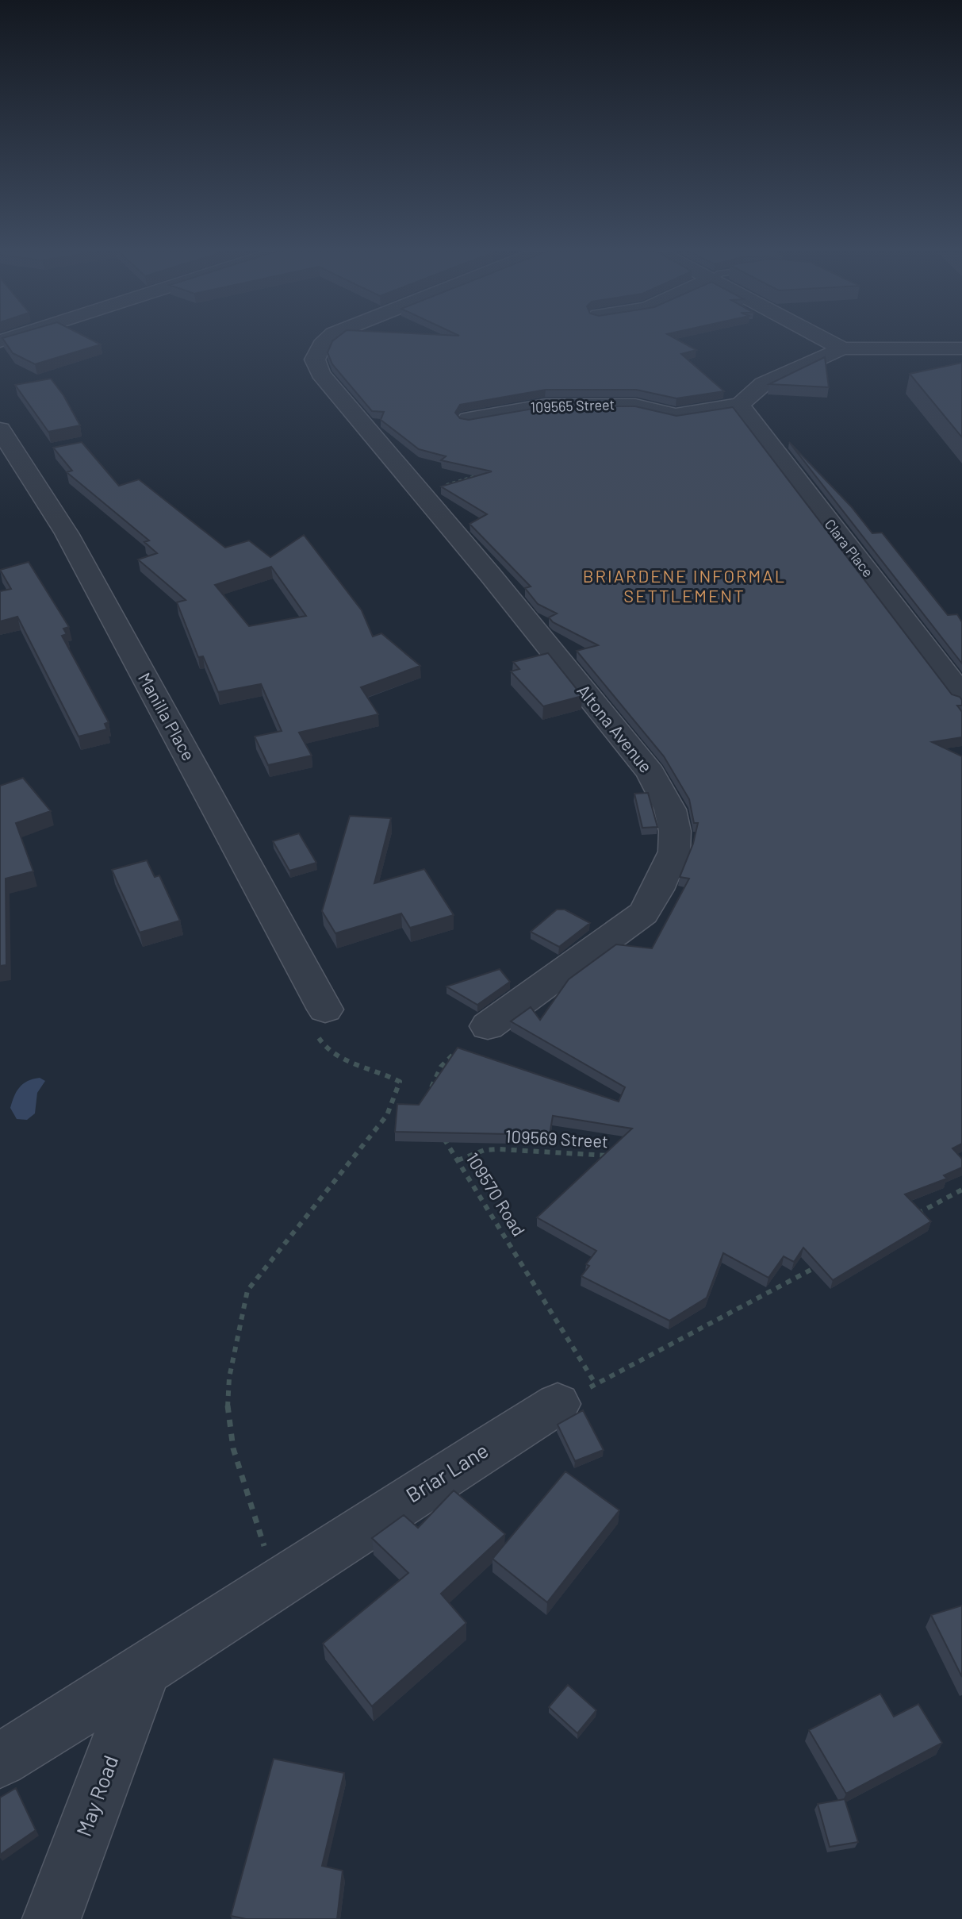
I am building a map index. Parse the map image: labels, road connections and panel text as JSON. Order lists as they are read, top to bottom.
{
  "streets": {
    "street": [
      "109565 Street",
      "Clara Place",
      "Manilla Place",
      "Altona Avenue",
      "Briar Lane",
      "May Road"
    ],
    "path": ["109569 Street", "109570 Road"]
  },
  "crossings": [
    ["109565 Street", "Clara Place"],
    ["109569 Street", "109570 Road"],
    ["109570 Road", "Briar Lane"],
    ["Briar Lane", "May Road"]
  ],
  "districts": ["BRIARDENE INFORMAL SETTLEMENT"]
}
